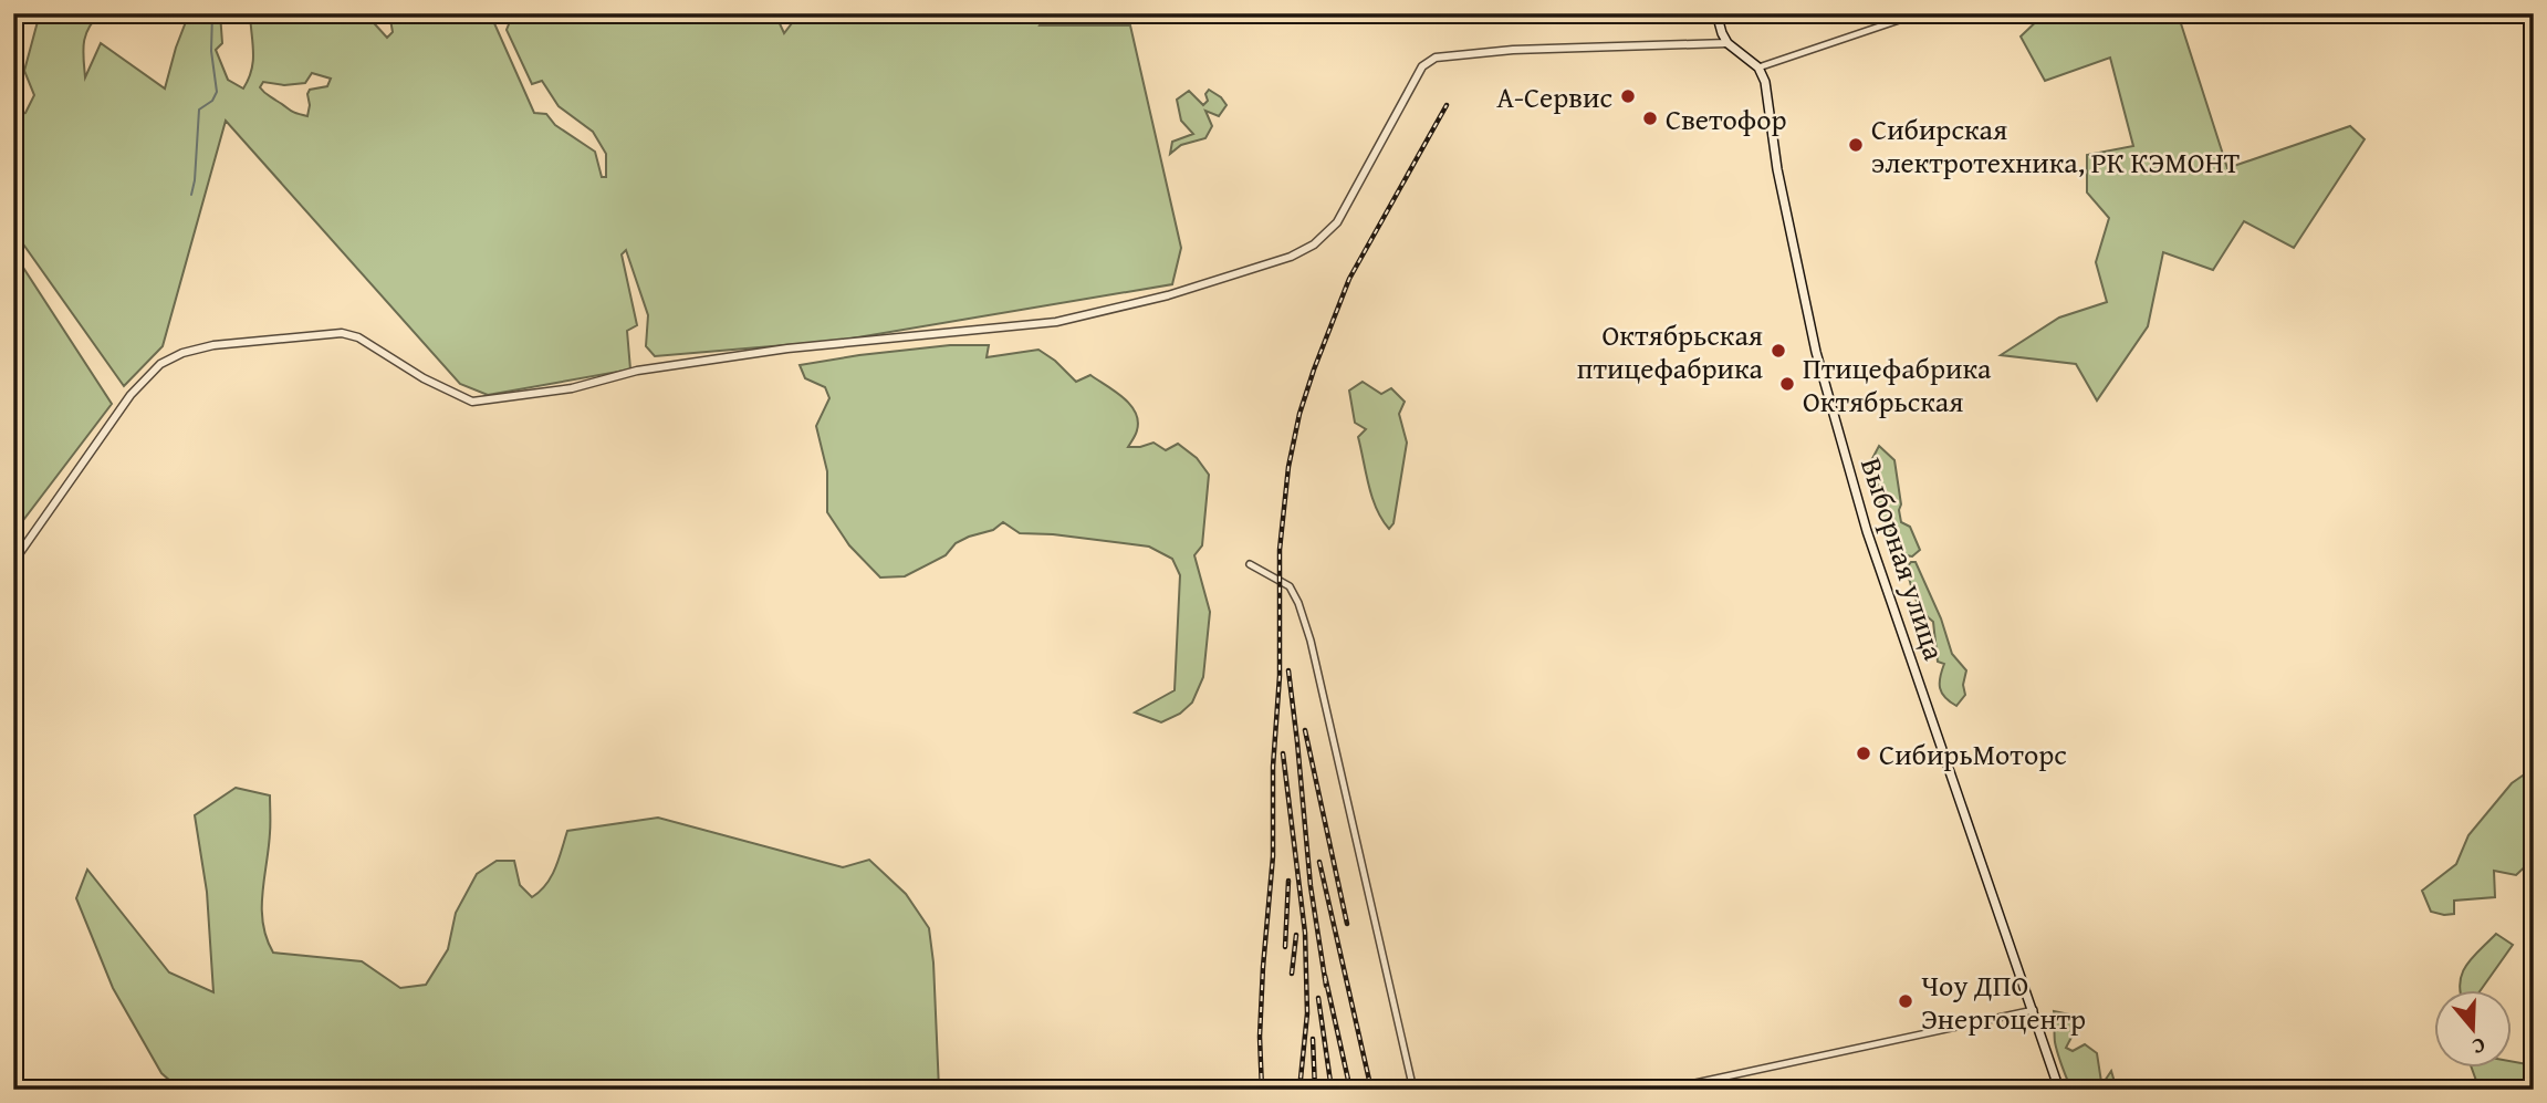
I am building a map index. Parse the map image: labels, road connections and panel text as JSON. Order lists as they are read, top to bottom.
{
  "streets": {
    "main road": ["Выборная улица"]
  },
  "places": [
    "А-Сервис",
    "Светофор",
    "Сибирская электротехника, РК КЭМОНТ",
    "Октябрьская птицефабрика",
    "Птицефабрика Октябрьская",
    "СибирьМоторс",
    "Чоу ДПО Энергоцентр"
  ],
  "north": "bottom"
}
